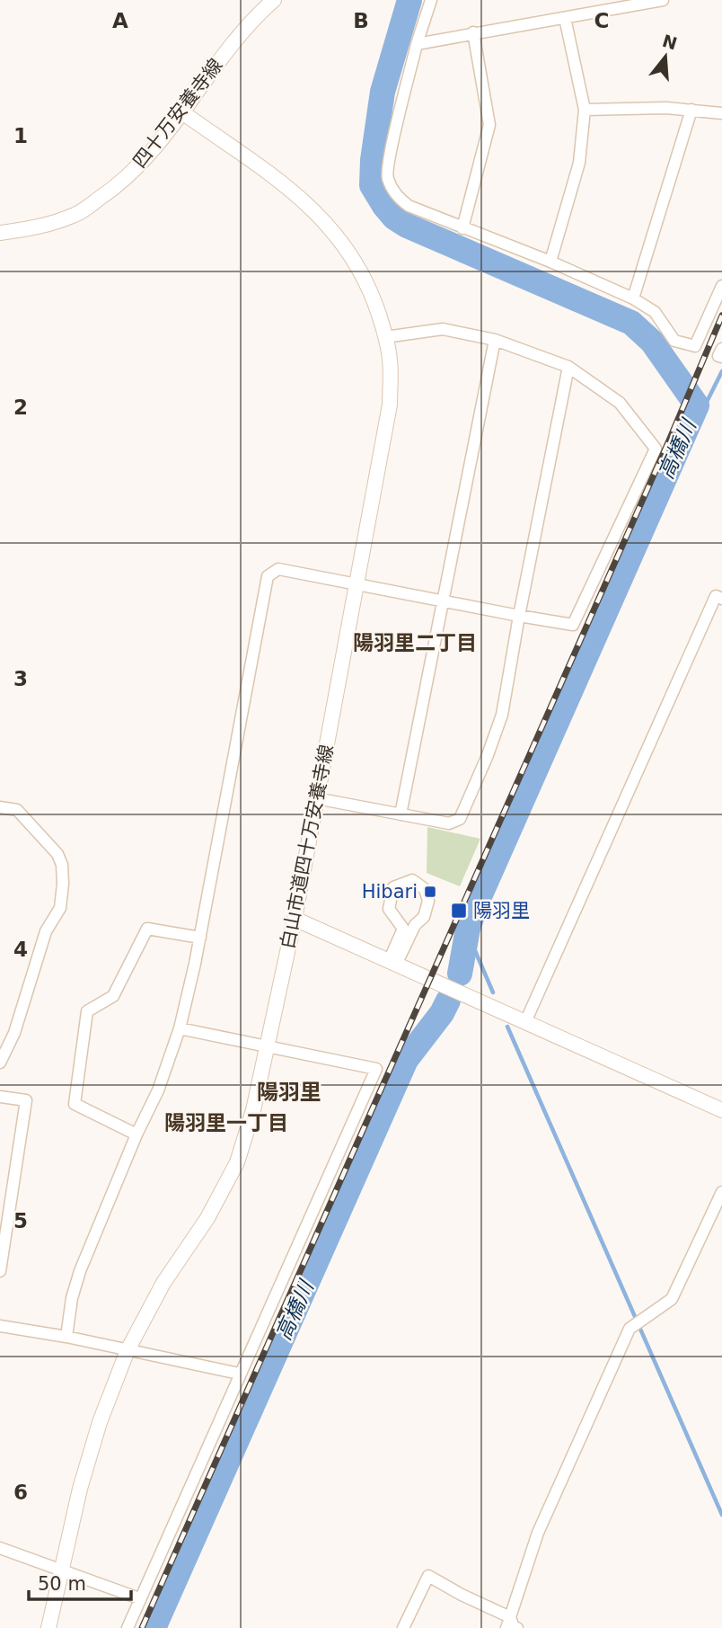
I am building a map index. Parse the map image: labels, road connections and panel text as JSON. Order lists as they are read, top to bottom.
{
  "streets": {
    "street": ["四十万安養寺線", "白山市道四十万安養寺線"]
  },
  "crossings": [
    ["四十万安養寺線", "白山市道四十万安養寺線"]
  ],
  "districts": ["陽羽里二丁目", "陽羽里", "陽羽里一丁目"],
  "water": ["高橋川"],
  "places": {
    "transit": ["Hibari", "陽羽里"]
  },
  "scale_bar": "50 m",
  "north": "top",
  "grid": {
    "columns": ["A", "B", "C"],
    "rows": [
      "1",
      "2",
      "3",
      "4",
      "5",
      "6"
    ]
  }
}
